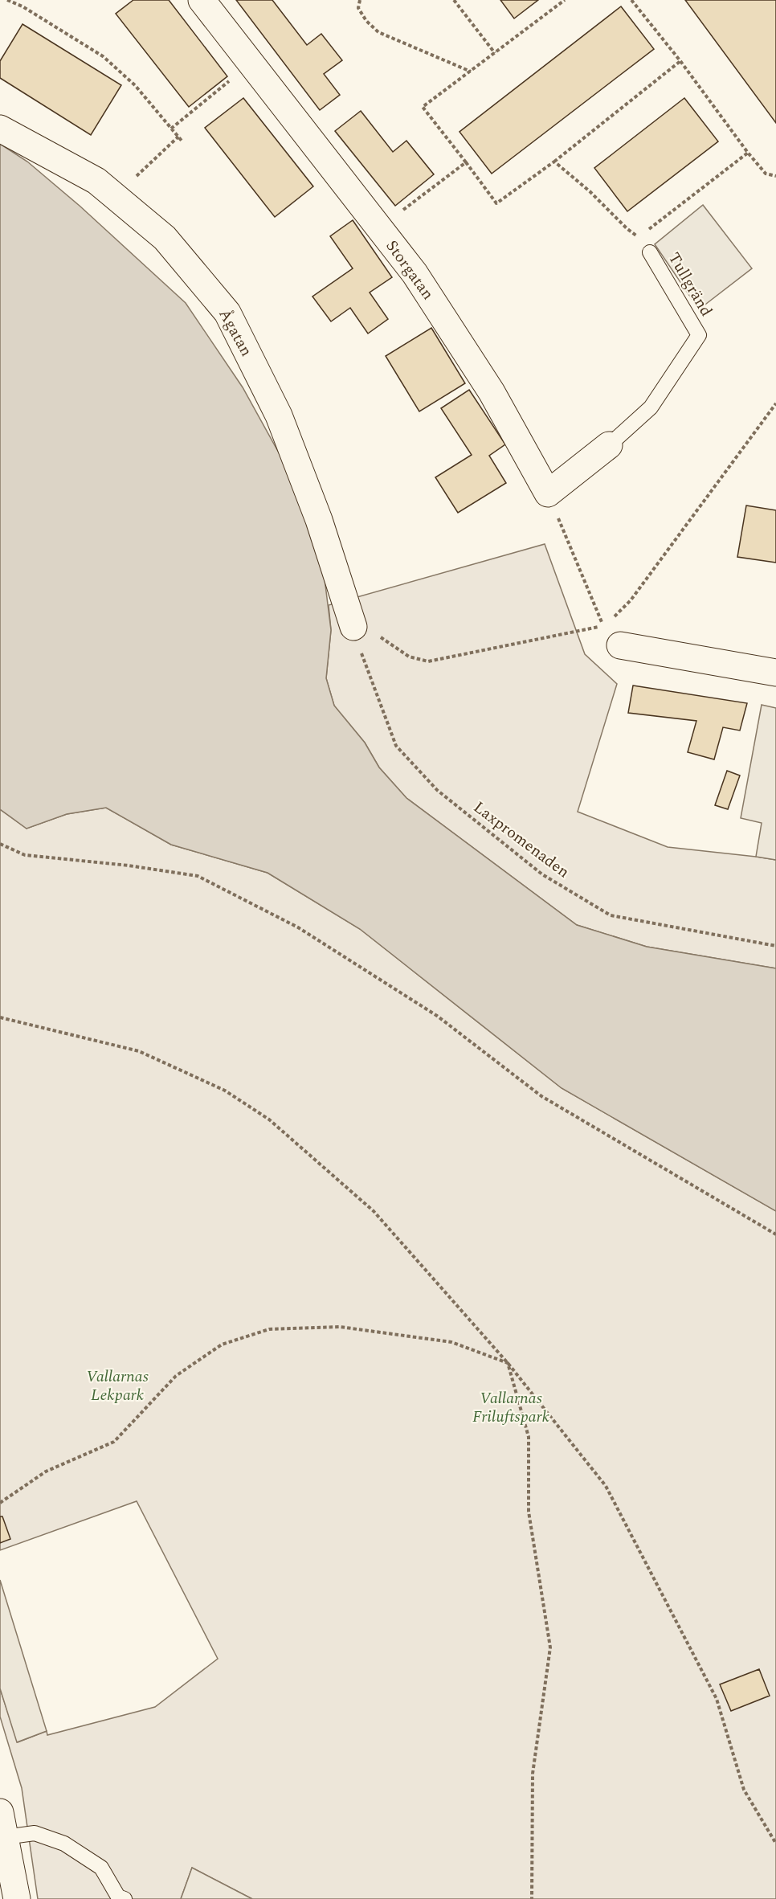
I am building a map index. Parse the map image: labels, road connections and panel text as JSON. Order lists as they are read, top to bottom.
{
  "streets": {
    "street": ["Storgatan", "Ågatan"],
    "lane": ["Tullgränd"],
    "path": ["Laxpromenaden"]
  },
  "crossings": [
    ["Ågatan", "Laxpromenaden"]
  ],
  "parks": ["Vallarnas Lekpark", "Vallarnas Friluftspark"]
}
